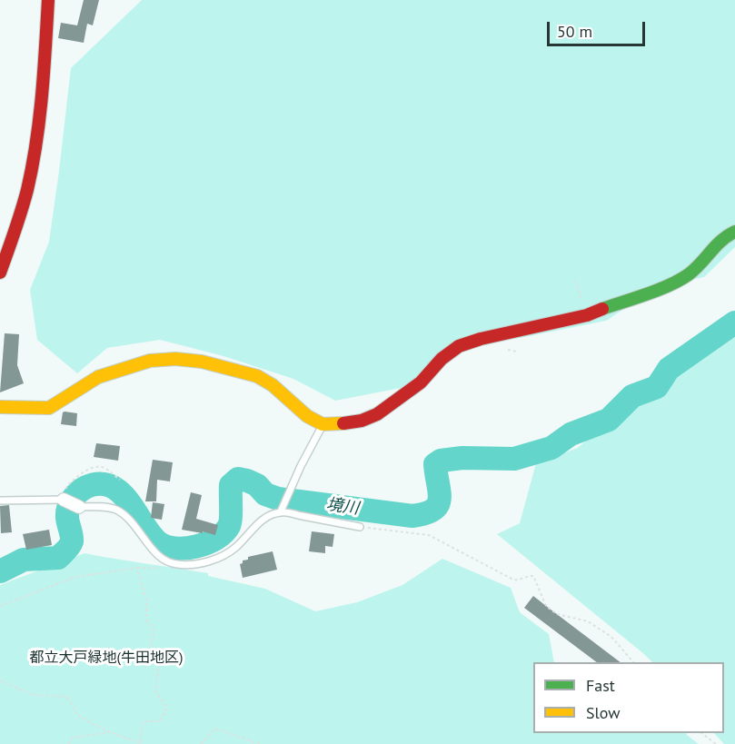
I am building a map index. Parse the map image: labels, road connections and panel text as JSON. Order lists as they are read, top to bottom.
{
  "water": ["境川"],
  "parks": ["都立大戸緑地(牛田地区)"],
  "legend": ["Fast", "Slow"],
  "scale_bar": "50 m"
}
